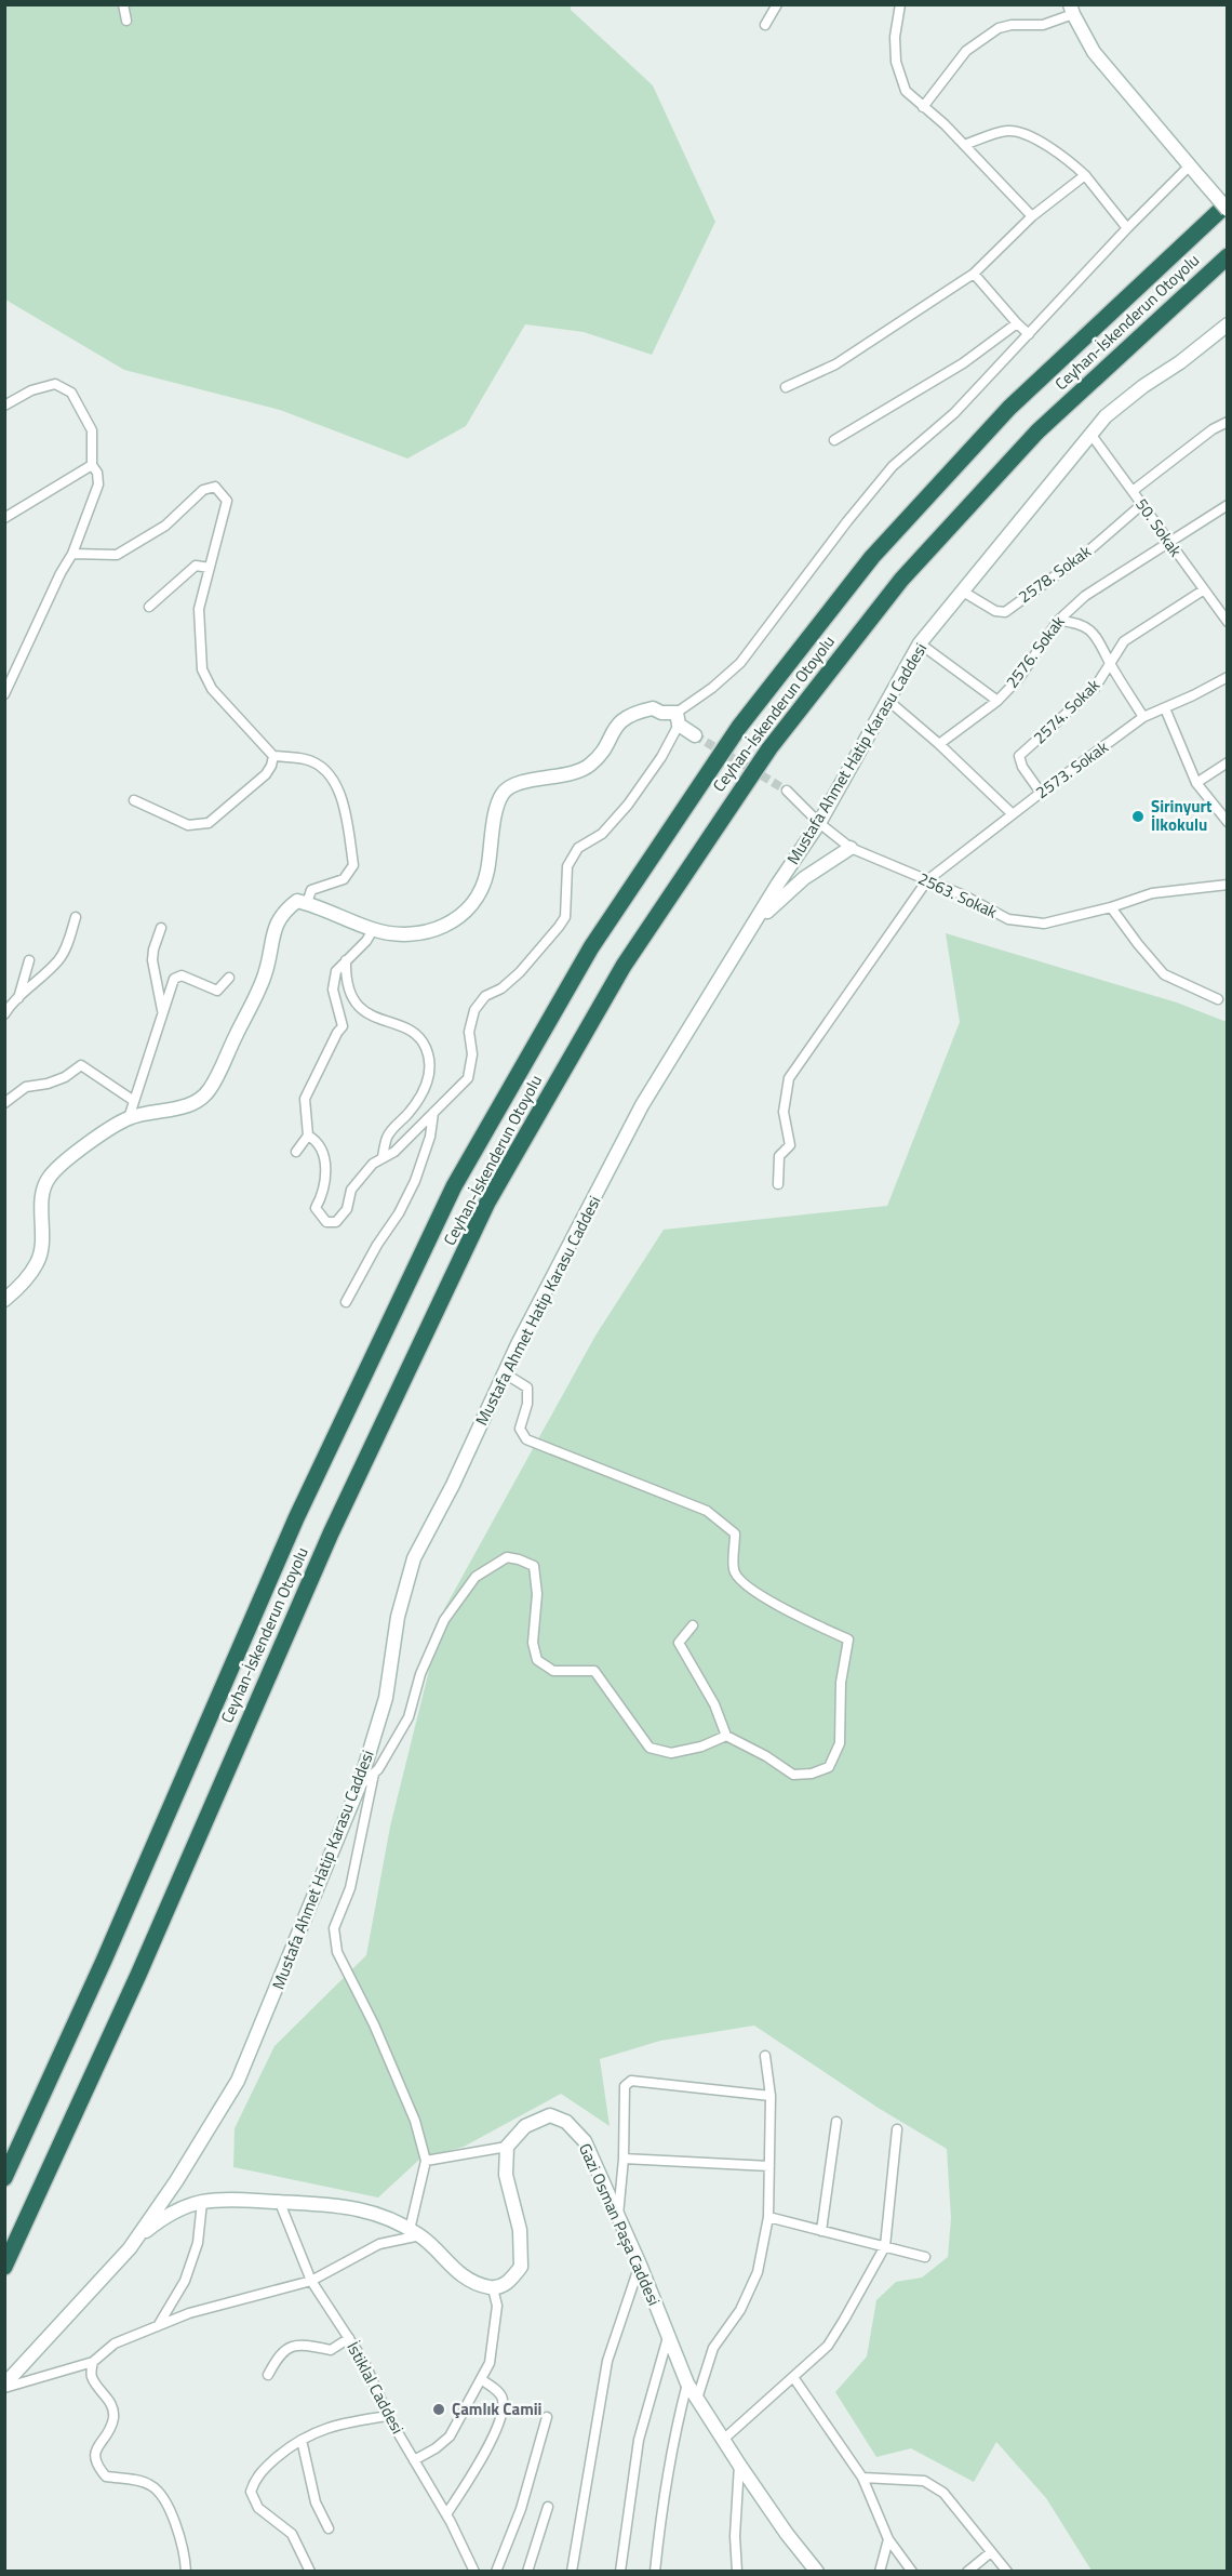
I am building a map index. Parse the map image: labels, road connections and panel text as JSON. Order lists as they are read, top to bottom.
{
  "streets": {
    "highway": ["Ceyhan-İskenderun Otoyolu"],
    "street": [
      "50. Sokak",
      "2578. Sokak",
      "2576. Sokak",
      "2574. Sokak",
      "Mustafa Ahmet Hatip Karasu Caddesi",
      "2573. Sokak",
      "2563. Sokak",
      "Gazi Osman Paşa Caddesi",
      "İstiklal Caddesi"
    ]
  },
  "crossings": [
    ["50. Sokak", "2578. Sokak"],
    ["50. Sokak", "2576. Sokak"],
    ["50. Sokak", "2574. Sokak"],
    ["50. Sokak", "Mustafa Ahmet Hatip Karasu Caddesi"],
    ["2578. Sokak", "Mustafa Ahmet Hatip Karasu Caddesi"],
    ["2574. Sokak", "2573. Sokak"],
    ["Mustafa Ahmet Hatip Karasu Caddesi", "2563. Sokak"],
    ["2573. Sokak", "2563. Sokak"]
  ],
  "places": ["Şirinyurt İlkokulu", "Çamlık Camii"]
}
